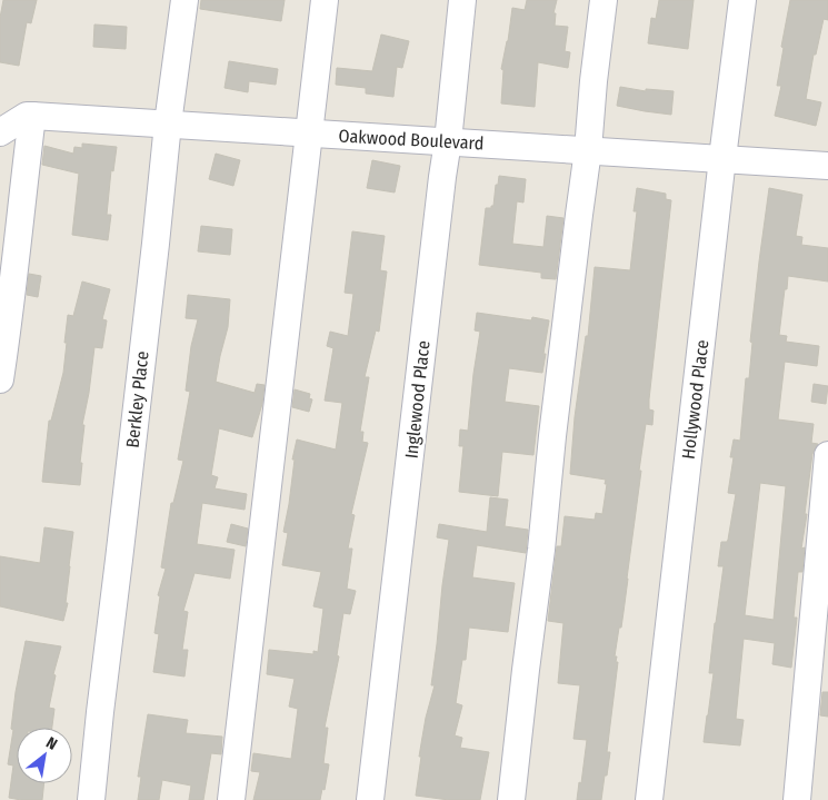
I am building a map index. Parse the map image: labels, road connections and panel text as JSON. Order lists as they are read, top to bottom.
{
  "streets": {
    "street": [
      "Oakwood Boulevard",
      "Berkley Place",
      "Inglewood Place",
      "Hollywood Place"
    ]
  },
  "crossings": [
    ["Oakwood Boulevard", "Berkley Place"],
    ["Oakwood Boulevard", "Inglewood Place"],
    ["Oakwood Boulevard", "Hollywood Place"]
  ],
  "north": "top right"
}
